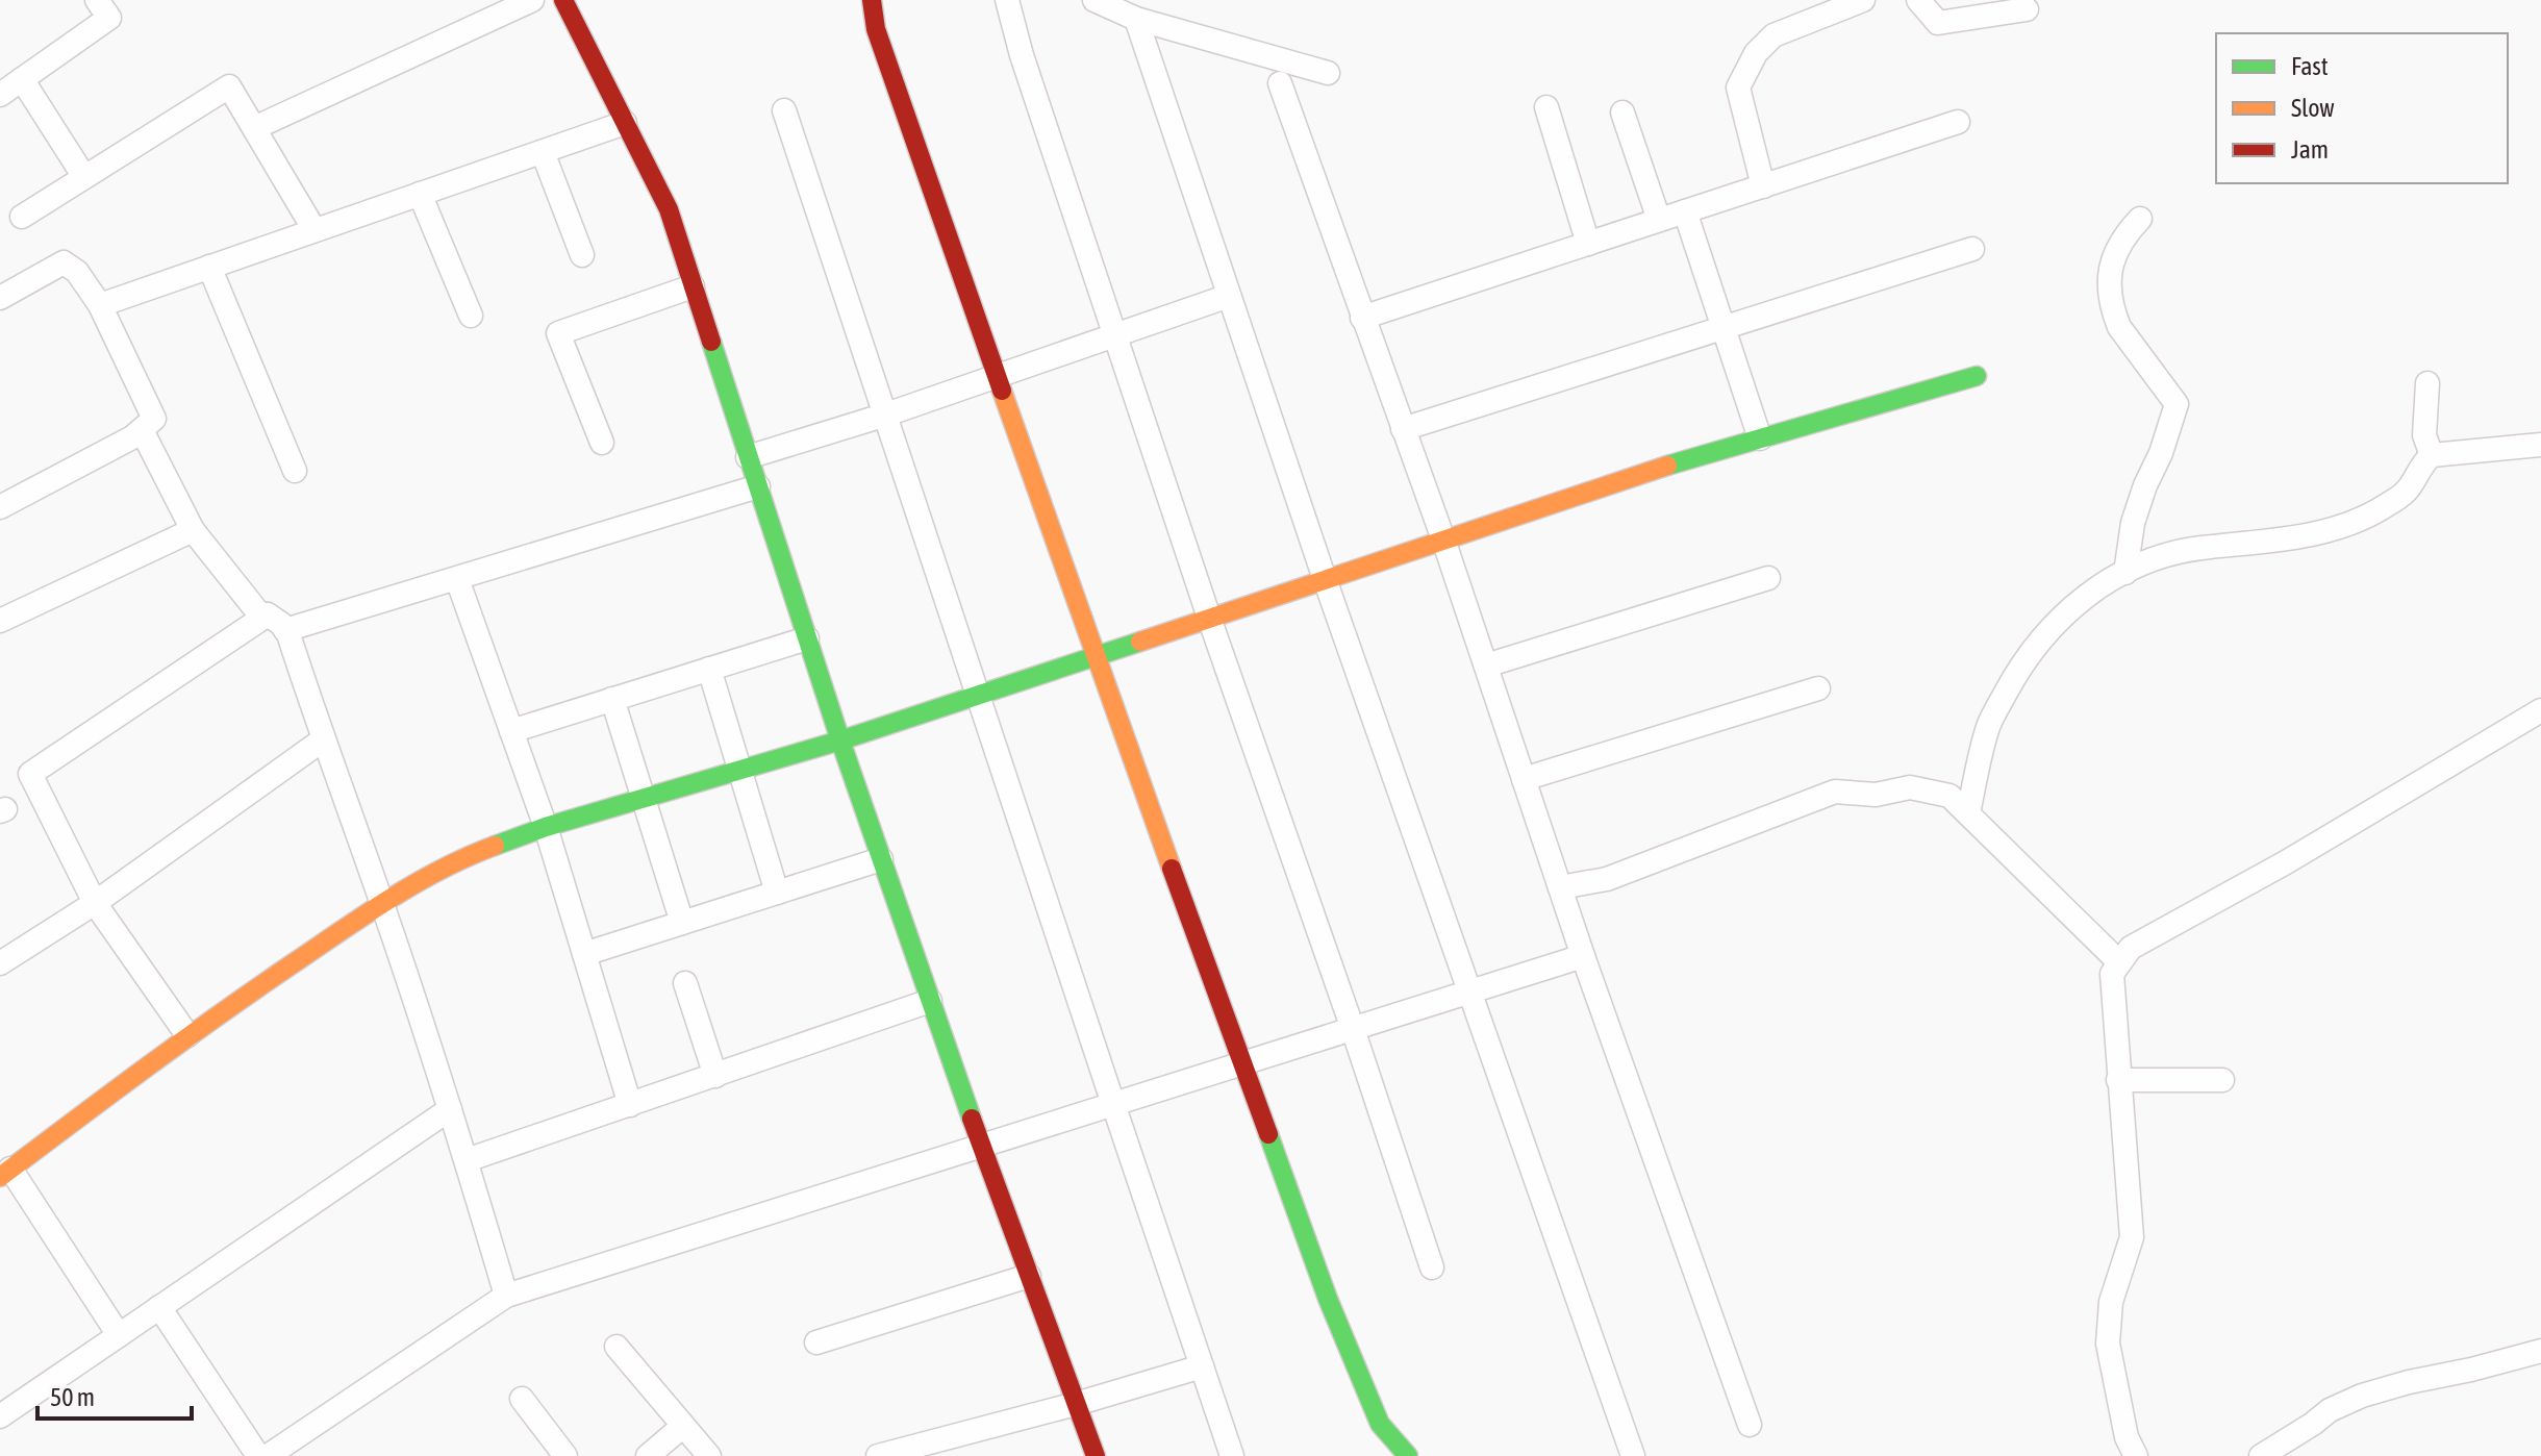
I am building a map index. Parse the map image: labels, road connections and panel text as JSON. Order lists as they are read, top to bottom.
{
  "legend": ["Fast", "Slow", "Jam"],
  "scale_bar": "50 m"
}
